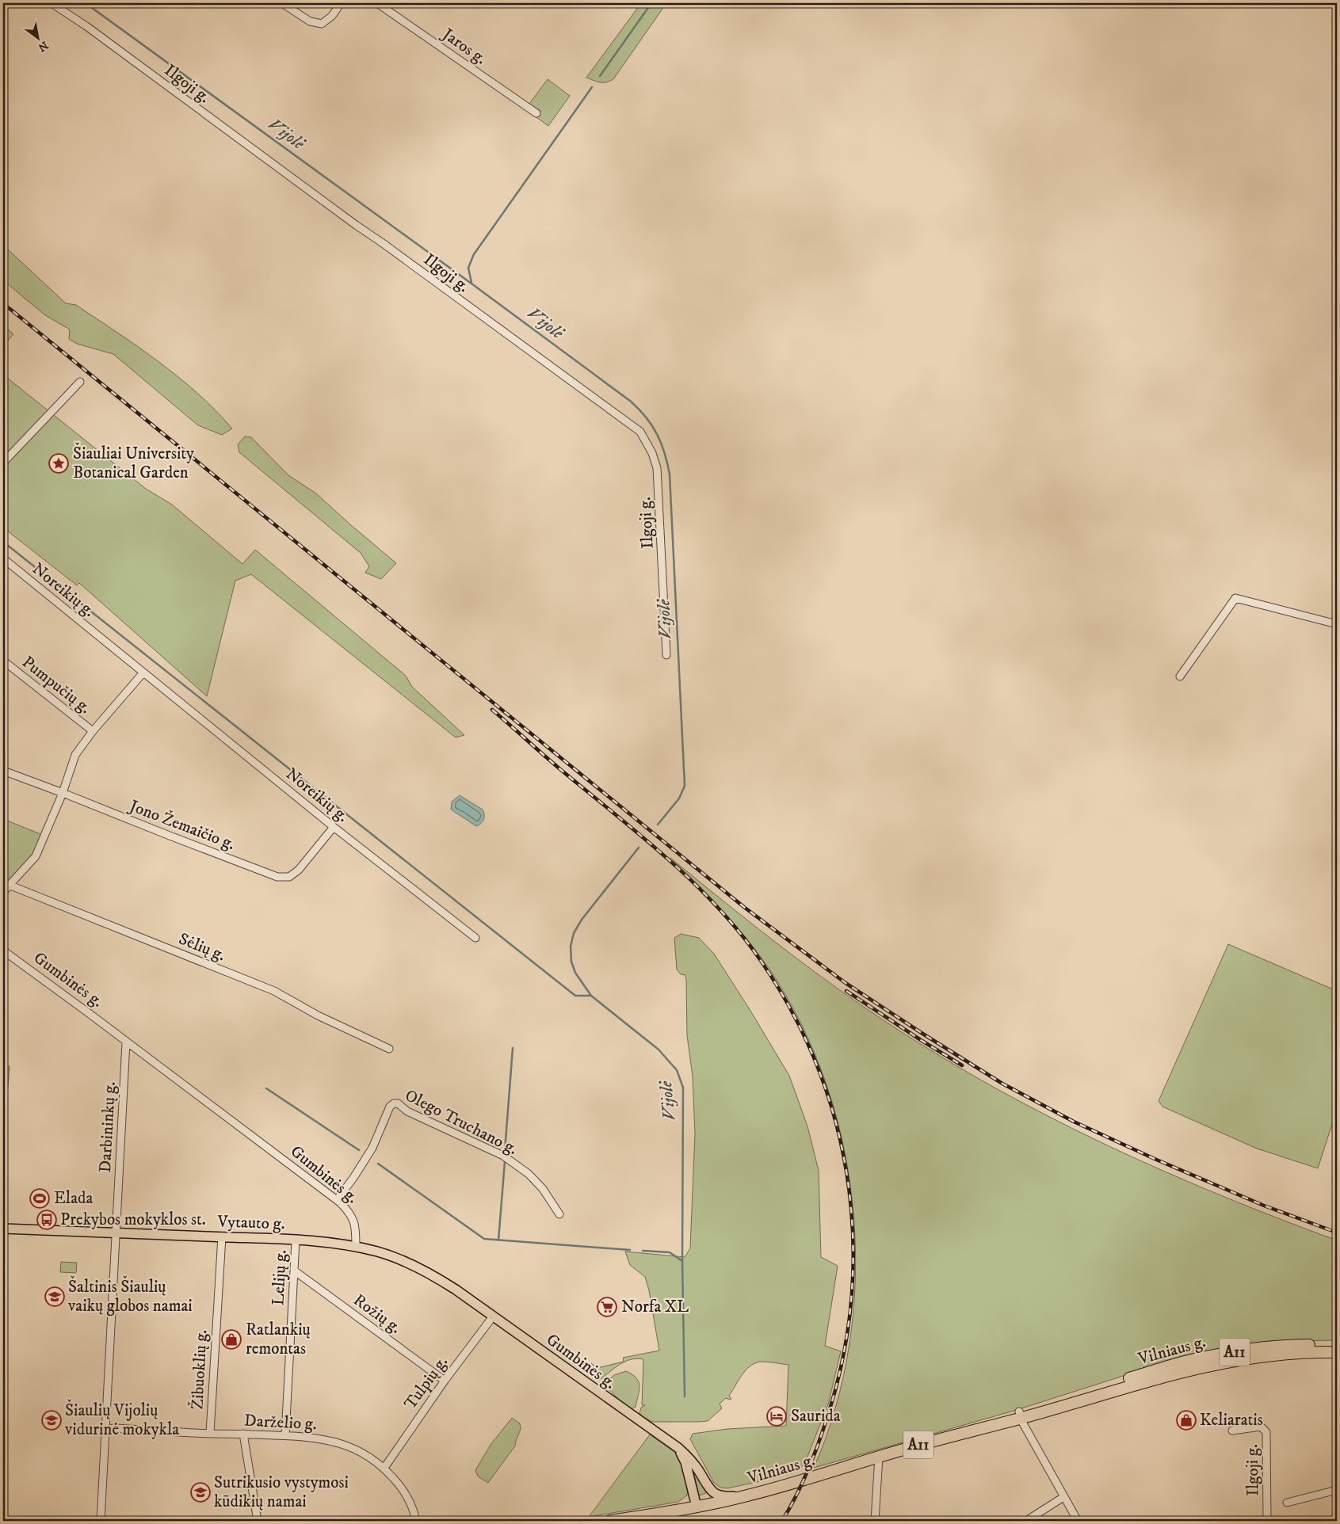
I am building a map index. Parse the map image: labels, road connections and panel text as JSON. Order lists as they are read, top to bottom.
{
  "streets": {
    "highway": ["Vilniaus g.", "A11"],
    "main road": ["Gumbinės g.", "Vytauto g."],
    "street": [
      "Jaros g.",
      "Ilgoji g.",
      "Noreikių g.",
      "Pumpučių g.",
      "Jono Žemaičio g.",
      "Sėlių g.",
      "Olego Truchano g.",
      "Darbininkų g.",
      "Lelijų g.",
      "Rožių g.",
      "Žibuoklių g.",
      "Tulpių g.",
      "Darželio g."
    ]
  },
  "crossings": [
    ["Noreikių g.", "Jono Žemaičio g."],
    ["Gumbinės g.", "Olego Truchano g."],
    ["Gumbinės g.", "Darbininkų g."],
    ["Gumbinės g.", "Vytauto g."],
    ["Gumbinės g.", "Vilniaus g."],
    ["Gumbinės g.", "Tulpių g."],
    ["Darbininkų g.", "Vytauto g."],
    ["Darbininkų g.", "Darželio g."],
    ["Vytauto g.", "Lelijų g."],
    ["Vytauto g.", "Žibuoklių g."],
    ["Lelijų g.", "Rožių g."],
    ["Lelijų g.", "Darželio g."],
    ["Rožių g.", "Tulpių g."],
    ["Žibuoklių g.", "Darželio g."],
    ["Tulpių g.", "Darželio g."]
  ],
  "water": ["Vijolė"],
  "places": {
    "place": ["Šiauliai University Botanical Garden"],
    "sports": ["Elada"],
    "bus stop": ["Prekybos mokyklos st."],
    "school or university": ["Šaltinis Šiaulių vaikų globos namai", "Šiaulių Vijolių vidurinė mokykla", "Sutrikusio vystymosi kūdikių namai"],
    "supermarket": ["Norfa XL"],
    "shop": ["Ratlankių remontas", "Keliaratis"],
    "hotel": ["Saurida"]
  },
  "north": "bottom right"
}
